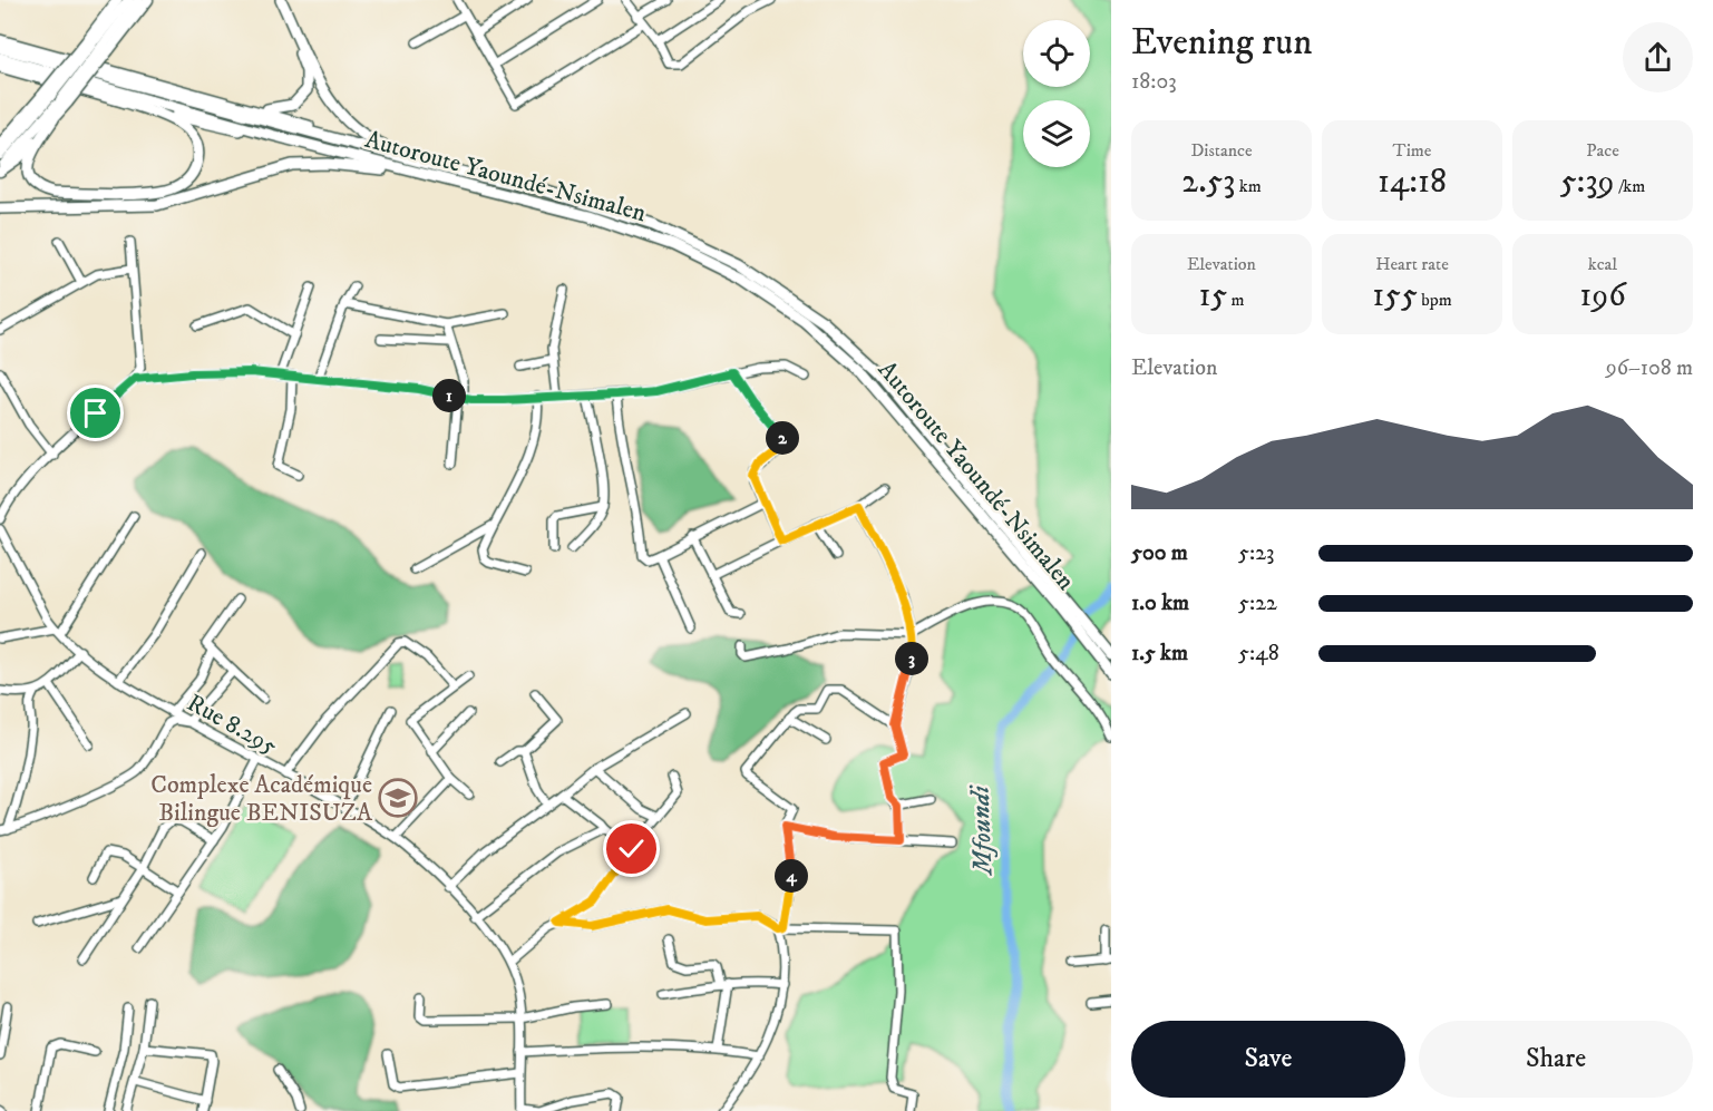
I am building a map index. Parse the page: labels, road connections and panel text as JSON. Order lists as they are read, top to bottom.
{
  "streets": {
    "highway": ["Autoroute Yaoundé-Nsimalen"],
    "street": ["Rue 8.295"]
  },
  "water": ["Mfoundi"],
  "places": {
    "school or university": ["Complexe Académique Bilingue BENISUZA"]
  },
  "page": {
    "heading": ["Evening run", "18:03"],
    "stats": [
      ["Distance", "2.53 km"],
      ["Time", "14:18"],
      ["Pace", "5:39 /km"],
      ["Elevation", "15 m"],
      ["Heart rate", "155 bpm"],
      ["kcal", "196"]
    ],
    "chart": ["Elevation", "96–108 m"],
    "pins": [
      "1",
      "2",
      "3",
      "4"
    ],
    "list": [
      {
        "name": "500 m",
        "note": "5:23"
      },
      {
        "name": "1.0 km",
        "note": "5:22"
      },
      {
        "name": "1.5 km",
        "note": "5:48"
      }
    ],
    "buttons": ["Save", "Share"]
  }
}
